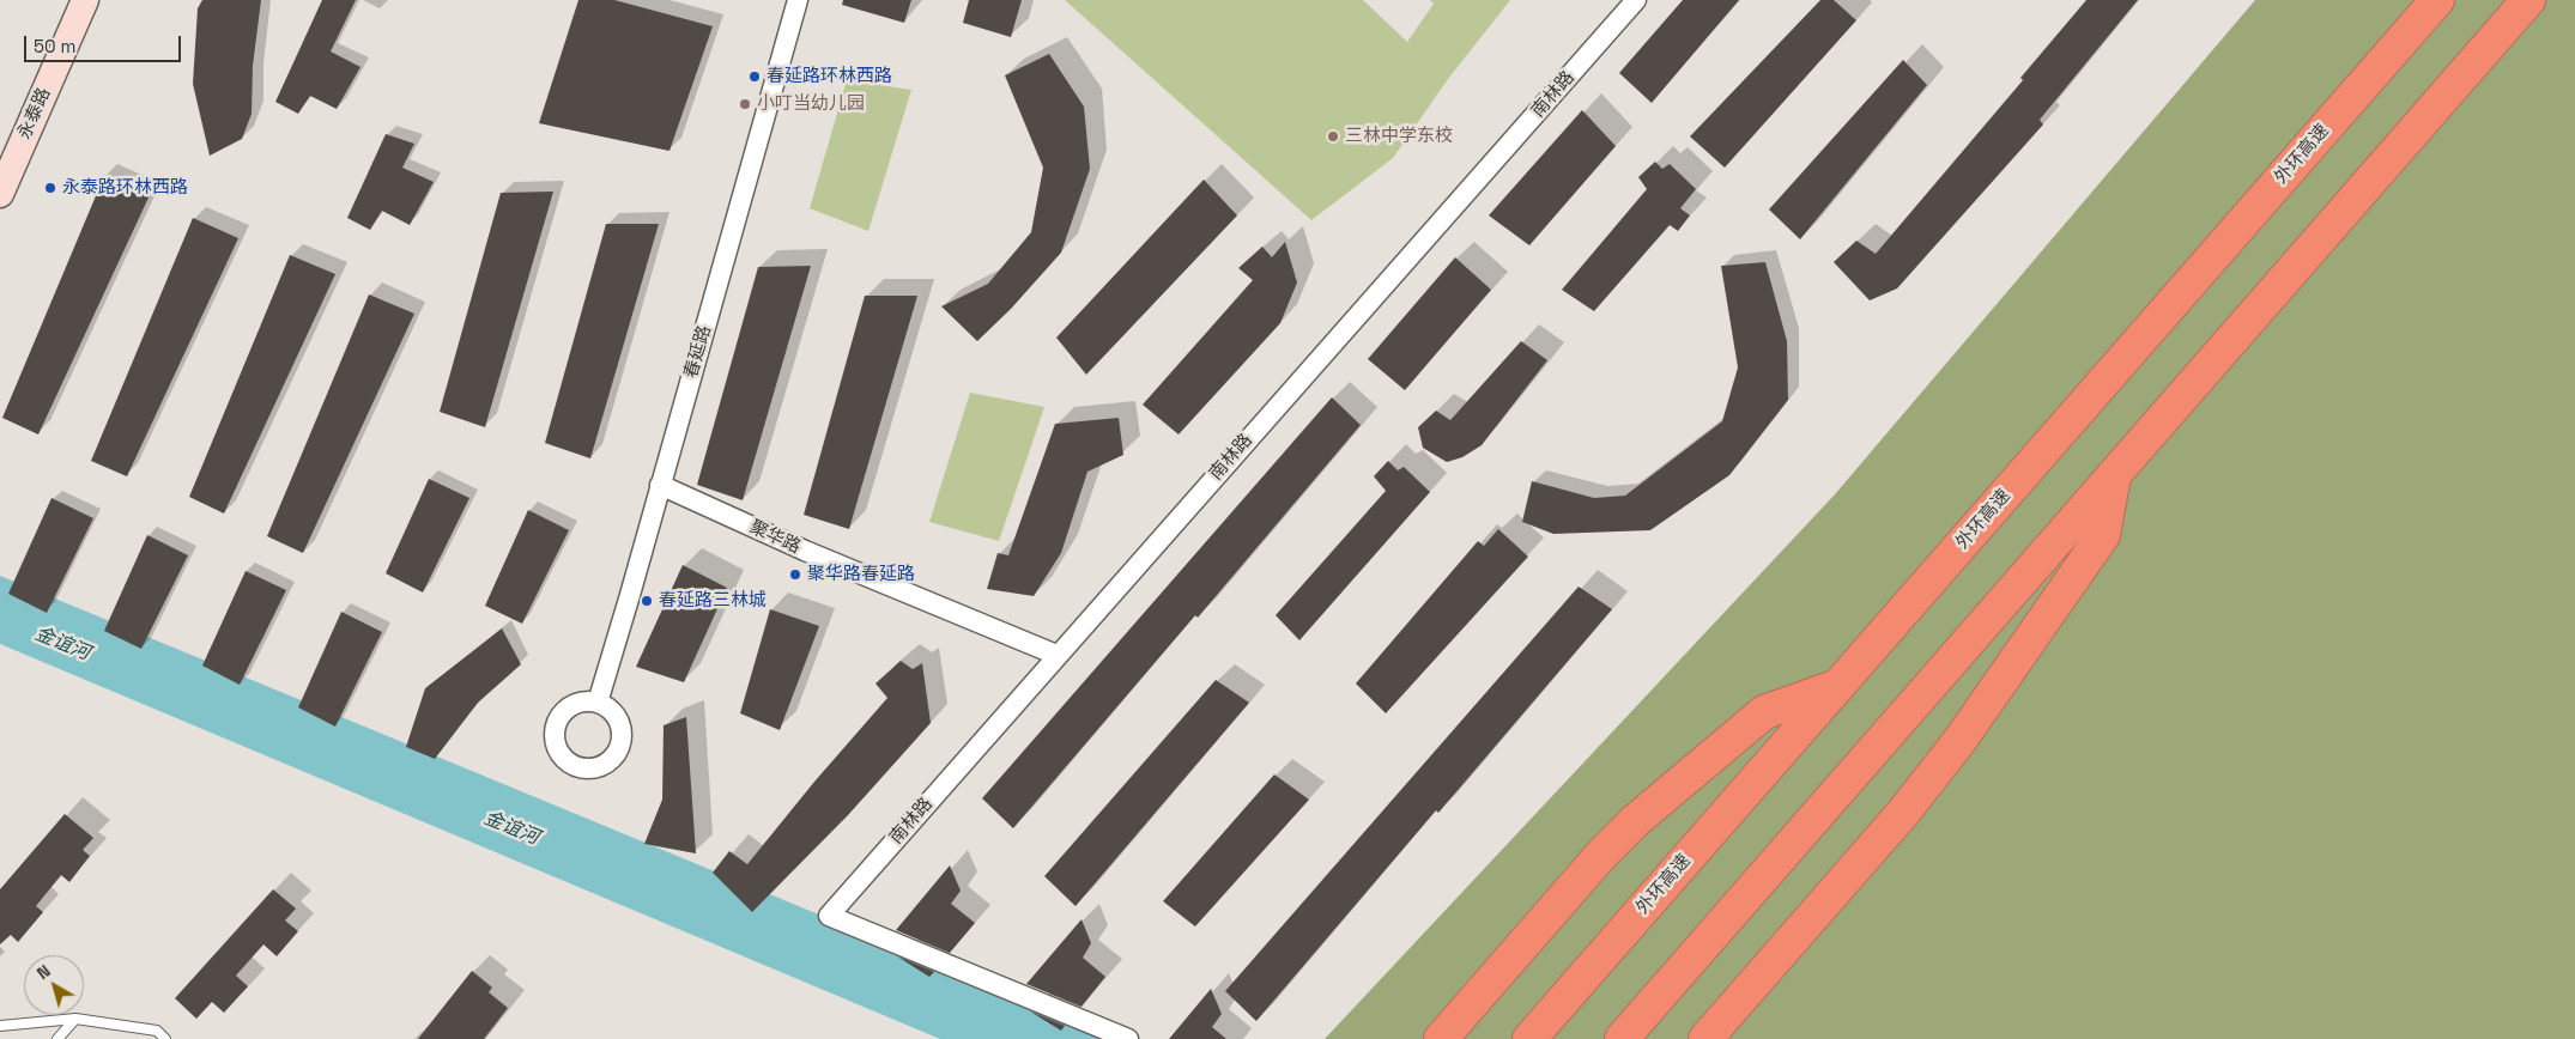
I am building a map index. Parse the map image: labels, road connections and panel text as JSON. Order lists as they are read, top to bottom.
{
  "streets": {
    "highway": ["外环高速"],
    "street": [
      "南林路",
      "永泰路",
      "春延路",
      "聚华路"
    ]
  },
  "crossings": [
    ["南林路", "聚华路"],
    ["春延路", "聚华路"]
  ],
  "water": ["金谊河"],
  "places": [
    "春延路环林西路",
    "小叮当幼儿园",
    "三林中学东校",
    "永泰路环林西路",
    "聚华路春延路",
    "春延路三林城"
  ],
  "scale_bar": "50 m",
  "north": "top left"
}
